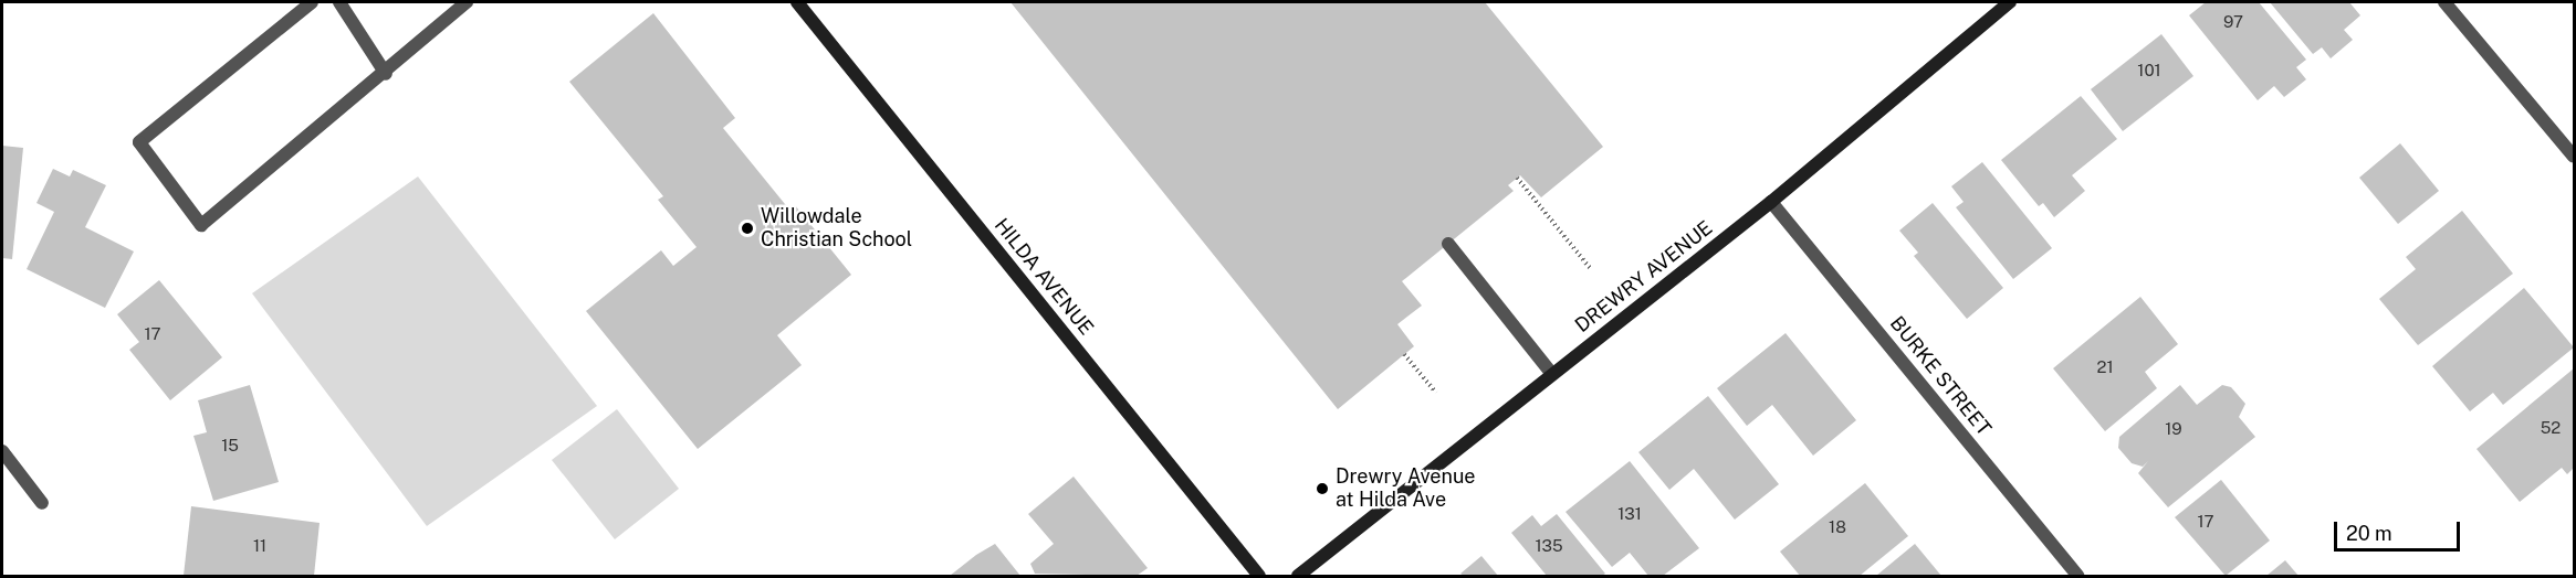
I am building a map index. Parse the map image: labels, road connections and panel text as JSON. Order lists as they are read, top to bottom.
{
  "streets": {
    "street": ["HILDA AVENUE", "DREWRY AVENUE", "BURKE STREET"]
  },
  "crossings": [
    ["DREWRY AVENUE", "BURKE STREET"]
  ],
  "places": ["Willowdale Christian School", "Drewry Avenue at Hilda Ave"],
  "house_numbers": [
    "97",
    "101",
    "17",
    "21",
    "52",
    "19",
    "15",
    "131",
    "17",
    "18",
    "11",
    "135"
  ],
  "scale_bar": "20 m"
}
